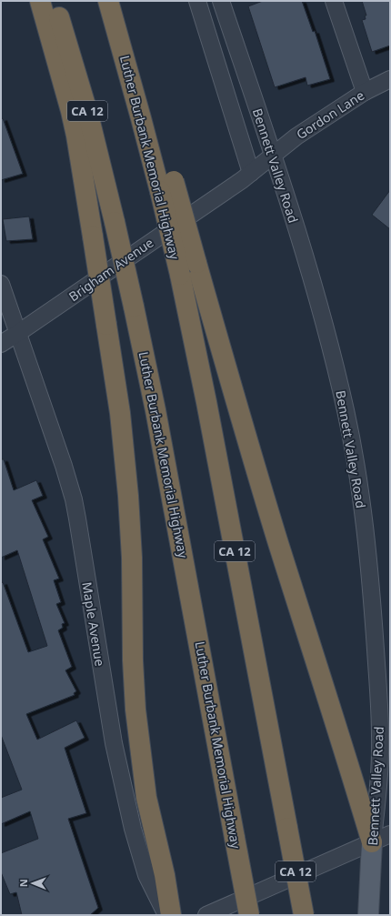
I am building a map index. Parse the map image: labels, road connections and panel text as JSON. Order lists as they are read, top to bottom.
{
  "streets": {
    "highway": ["CA 12", "Luther Burbank Memorial Highway"],
    "main road": ["Bennett Valley Road"],
    "street": ["Gordon Lane", "Brigham Avenue", "Maple Avenue"]
  },
  "crossings": [
    ["Gordon Lane", "Bennett Valley Road"],
    ["Gordon Lane", "Brigham Avenue"],
    ["Bennett Valley Road", "Brigham Avenue"],
    ["Brigham Avenue", "Maple Avenue"]
  ],
  "north": "left"
}
